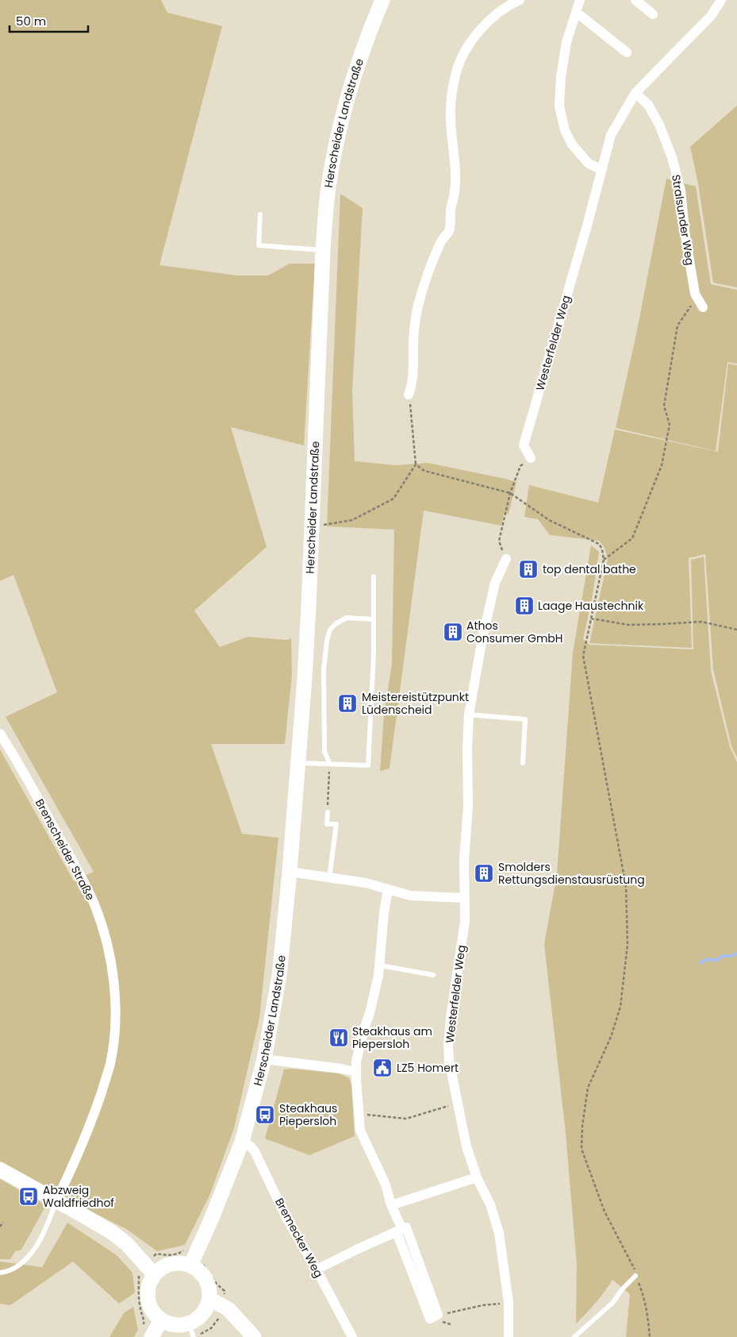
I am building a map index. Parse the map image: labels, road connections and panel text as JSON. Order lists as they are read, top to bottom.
{
  "streets": {
    "main road": ["Herscheider Landstraße"],
    "street": [
      "Stralsunder Weg",
      "Westerfelder Weg",
      "Brenscheider Straße",
      "Bremecker Weg"
    ]
  },
  "crossings": [
    ["Herscheider Landstraße", "Bremecker Weg"],
    ["Stralsunder Weg", "Westerfelder Weg"]
  ],
  "places": {
    "building": [
      "top dental bathe",
      "Laage Haustechnik",
      "Athos Consumer GmbH",
      "Meistereistützpunkt Lüdenscheid",
      "Smolders Rettungsdienstausrüstung"
    ],
    "restaurant": ["Steakhaus am Piepersloh"],
    "public building": ["LZ5 Homert"],
    "bus stop": ["Steakhaus Piepersloh", "Abzweig Waldfriedhof"]
  },
  "scale_bar": "50 m"
}
